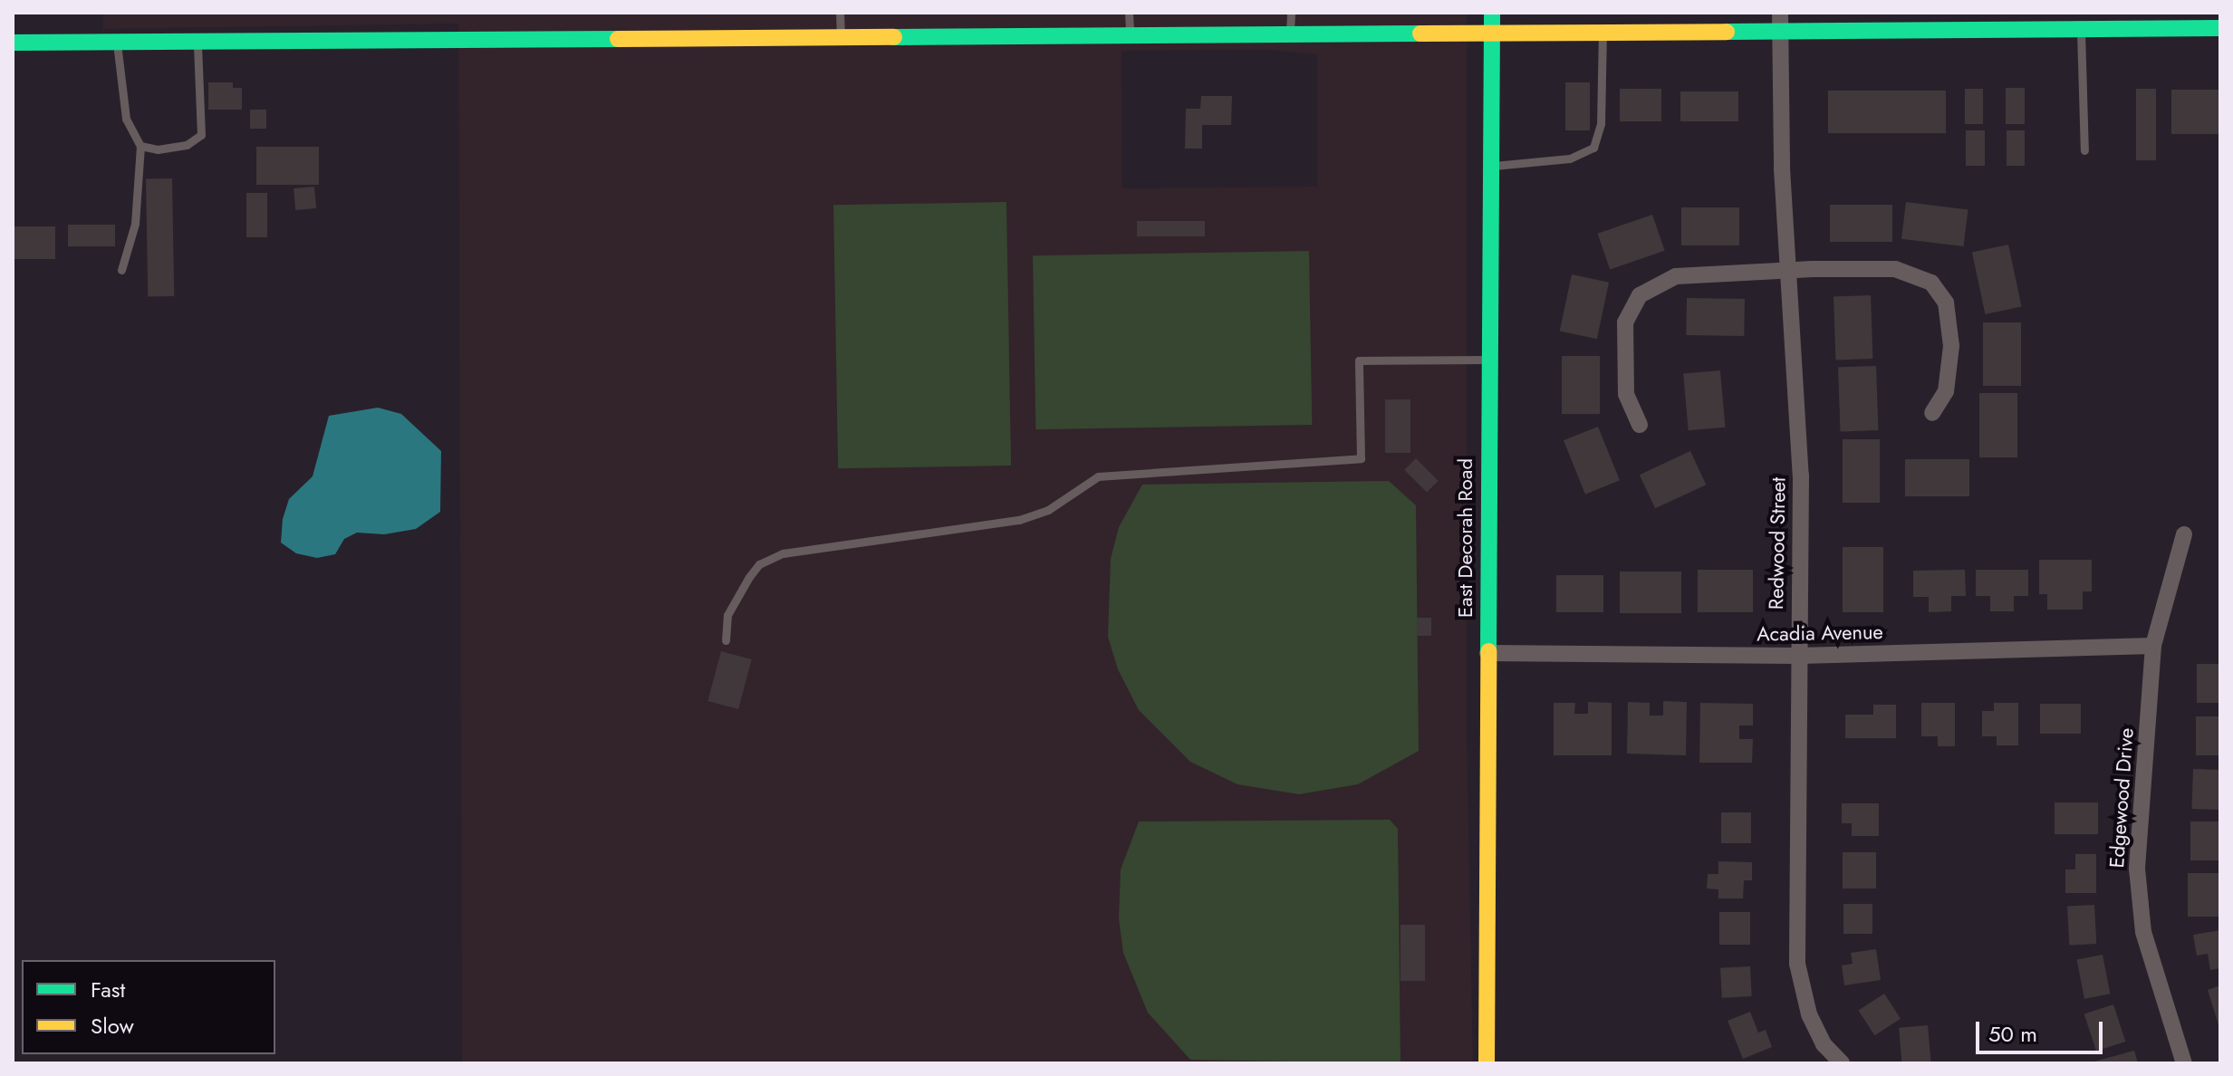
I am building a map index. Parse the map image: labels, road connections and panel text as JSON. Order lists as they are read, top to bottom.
{
  "streets": {
    "street": [
      "East Decorah Road",
      "Redwood Street",
      "Acadia Avenue",
      "Edgewood Drive"
    ]
  },
  "crossings": [
    ["East Decorah Road", "Acadia Avenue"],
    ["Redwood Street", "Acadia Avenue"],
    ["Acadia Avenue", "Edgewood Drive"]
  ],
  "legend": ["Fast", "Slow"],
  "scale_bar": "50 m"
}
